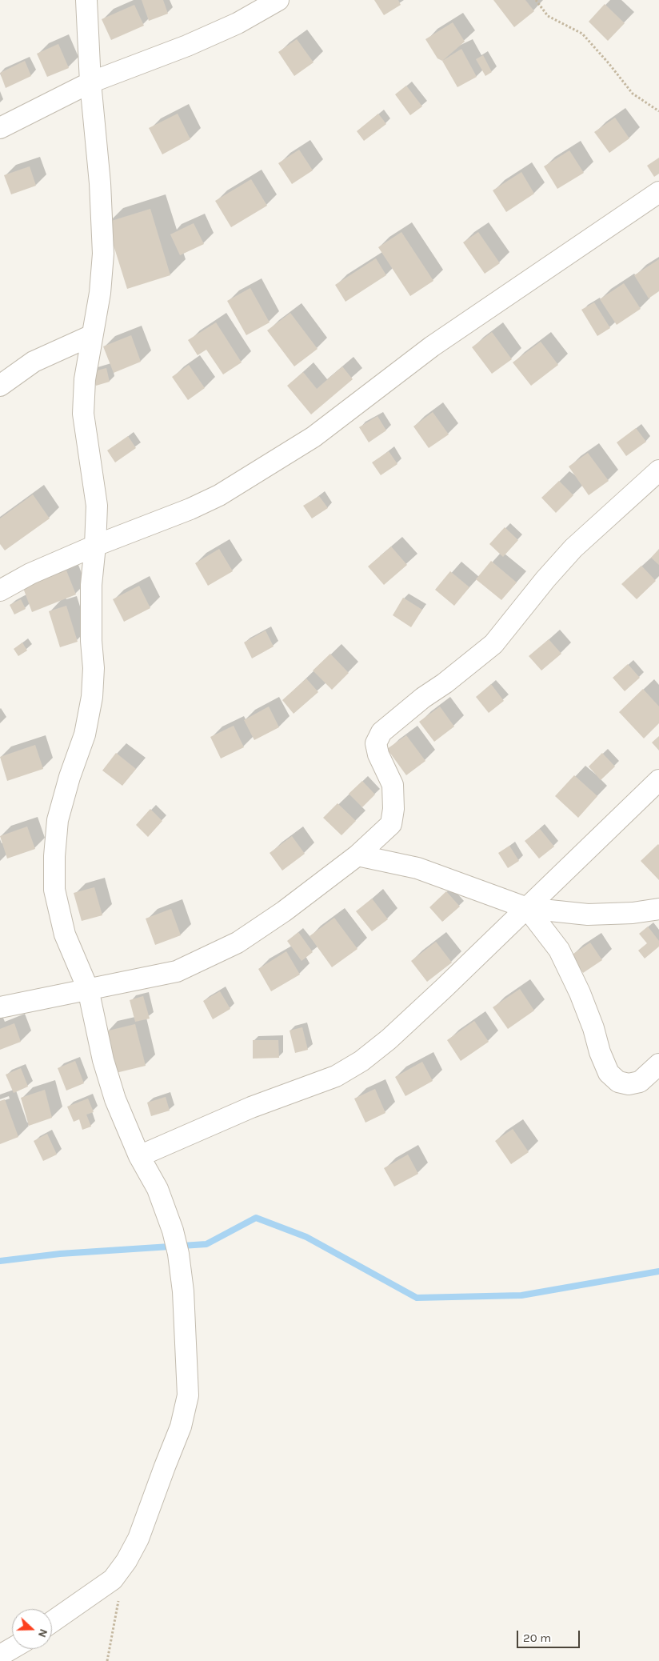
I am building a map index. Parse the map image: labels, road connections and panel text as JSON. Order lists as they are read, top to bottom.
{
  "scale_bar": "20 m",
  "north": "right"
}
